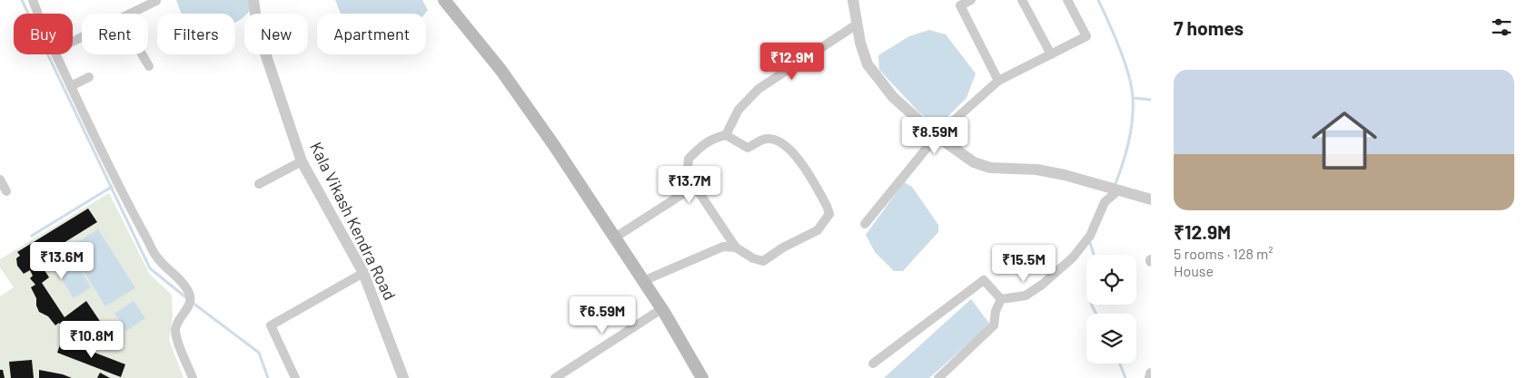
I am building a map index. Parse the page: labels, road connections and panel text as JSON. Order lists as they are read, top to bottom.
{
  "streets": {
    "street": ["Kala Vikash Kendra Road"]
  },
  "page": {
    "heading": "7 homes",
    "chip": [
      "Buy",
      "Rent",
      "Filters",
      "New",
      "Apartment"
    ],
    "price": [
      "₹12.9M",
      "₹8.59M",
      "₹13.7M",
      "₹13.6M",
      "₹15.5M",
      "₹6.59M",
      "₹10.8M"
    ],
    "list": [
      {
        "name": "₹12.9M",
        "note": "5 rooms · 128 m² · House"
      }
    ]
  }
}
